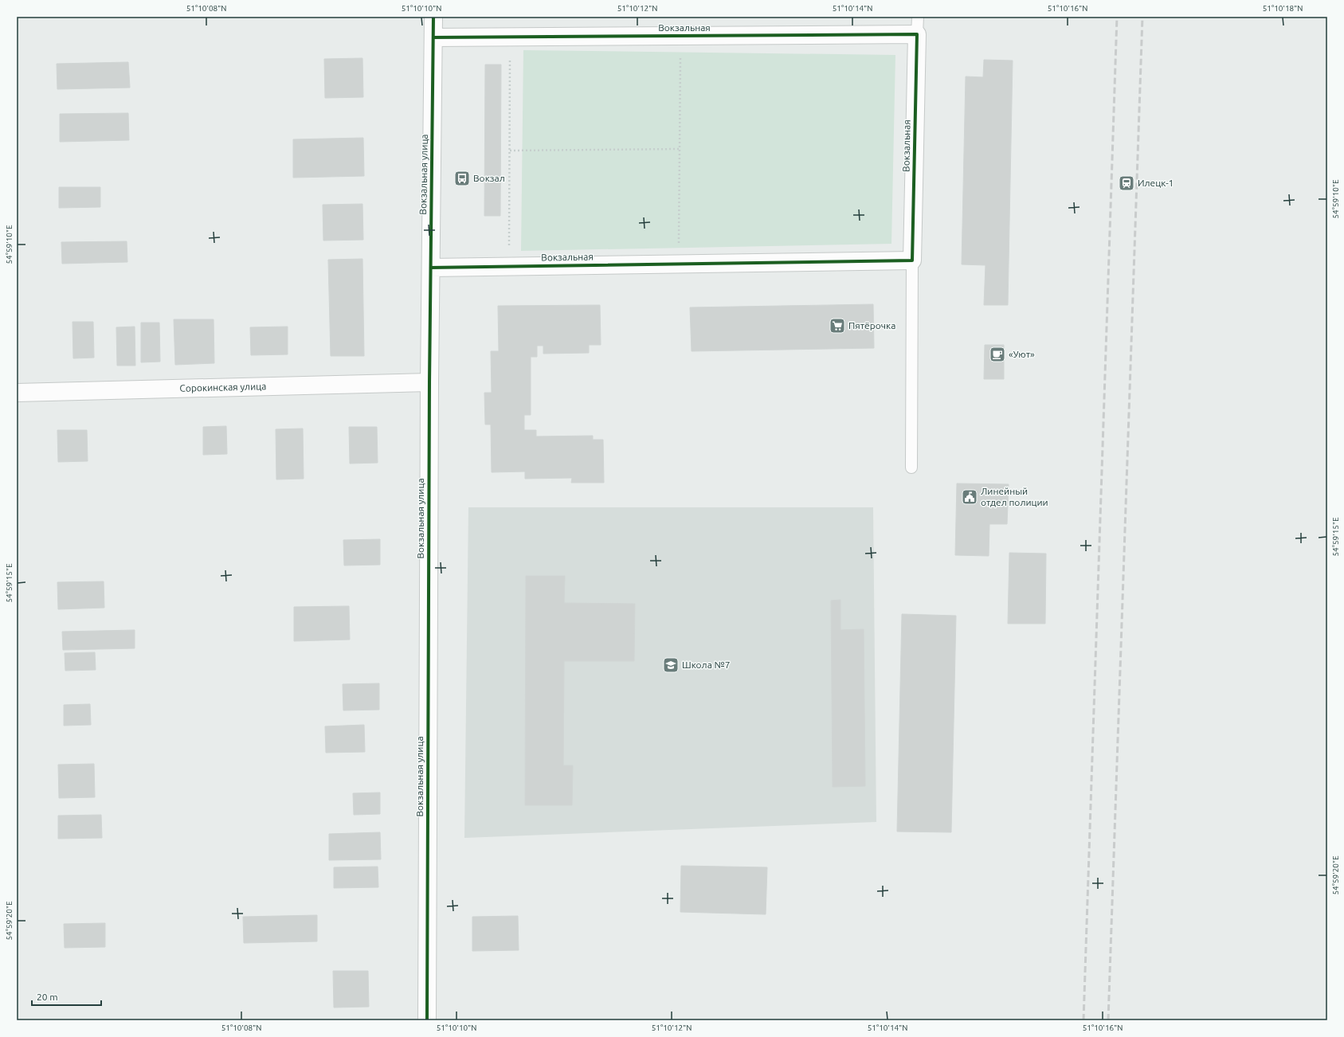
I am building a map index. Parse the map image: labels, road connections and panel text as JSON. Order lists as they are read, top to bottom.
{
  "streets": {
    "street": ["Вокзальная", "Вокзальная улица", "Сорокинская улица"]
  },
  "crossings": [
    ["Вокзальная", "Вокзальная улица"],
    ["Вокзальная улица", "Сорокинская улица"]
  ],
  "places": {
    "bus stop": ["Вокзал"],
    "station": ["Илецк-1"],
    "supermarket": ["Пятёрочка"],
    "cafe": ["«Уют»"],
    "public building": ["Линейный отдел полиции"],
    "school or university": ["Школа №7"]
  },
  "scale_bar": "20 m",
  "coordinates": [
    "51°10'08\"N",
    "51°10'10\"N",
    "51°10'12\"N",
    "51°10'14\"N",
    "51°10'16\"N",
    "51°10'18\"N",
    "54°59'10\"E",
    "54°59'15\"E",
    "54°59'20\"E"
  ]
}
